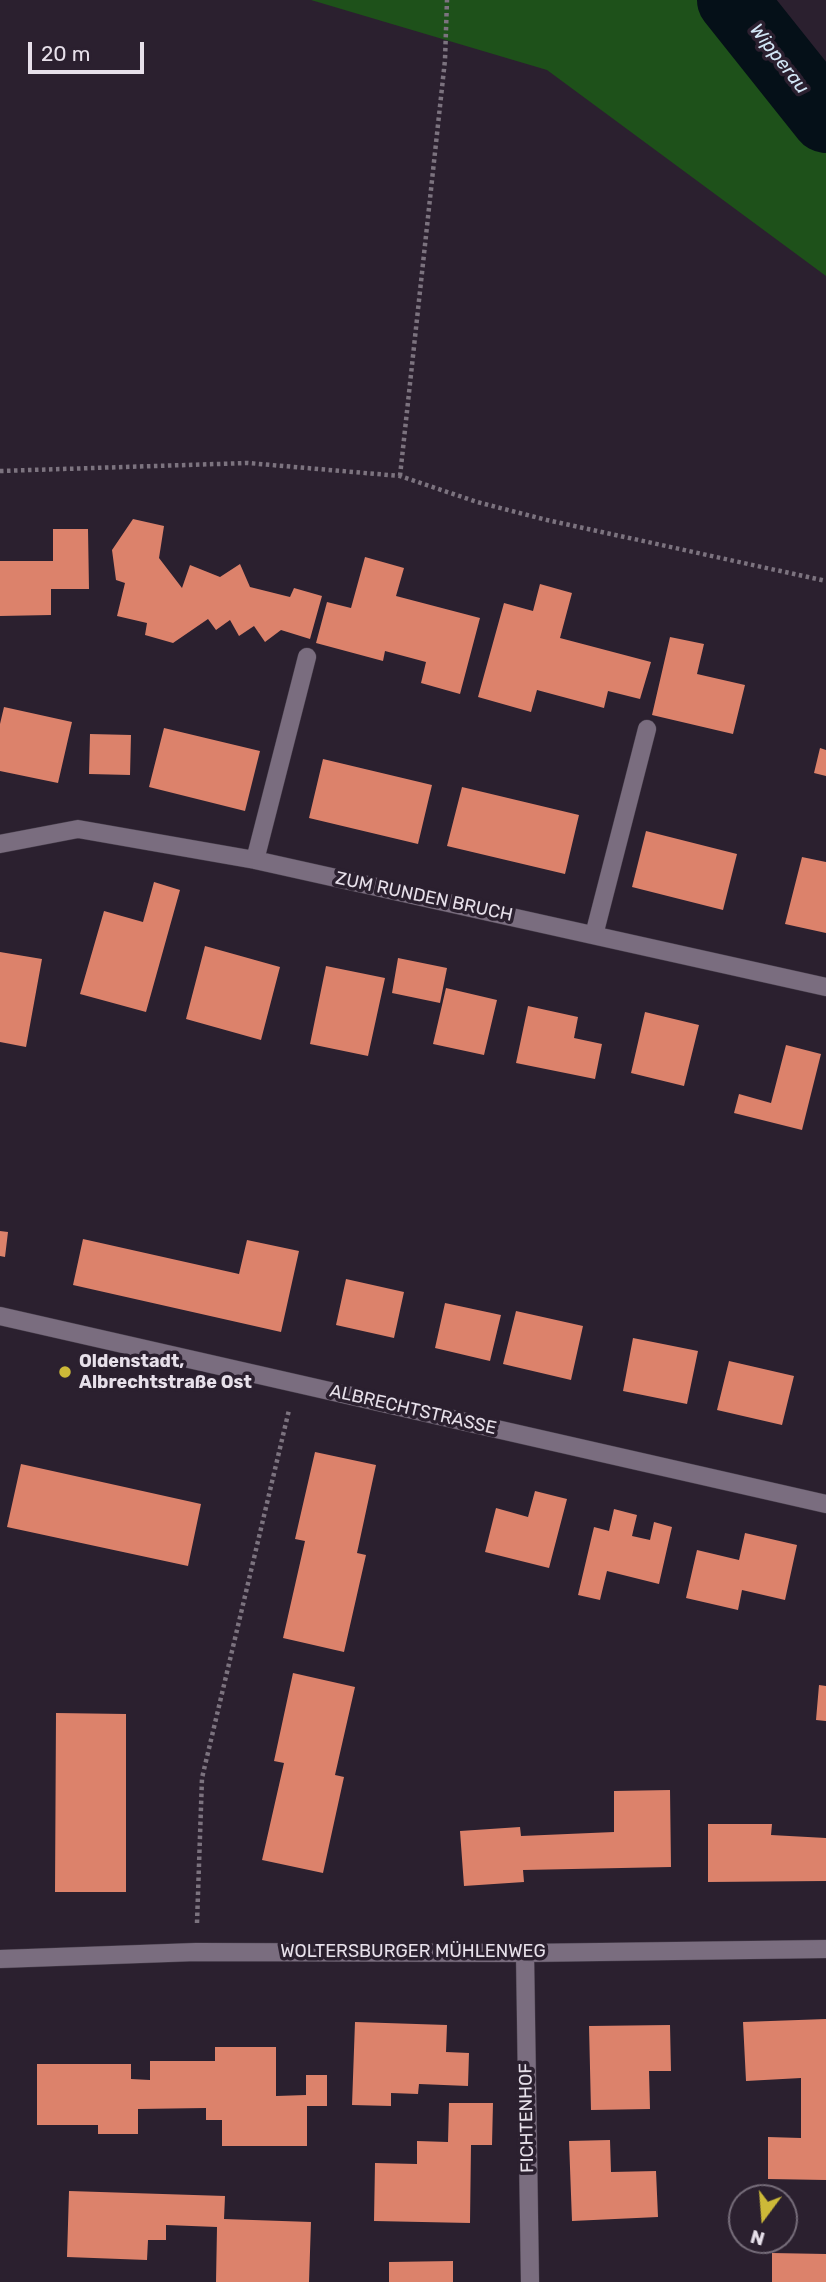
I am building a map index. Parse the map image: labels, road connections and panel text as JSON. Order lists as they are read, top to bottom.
{
  "streets": {
    "street": [
      "ZUM RUNDEN BRUCH",
      "ALBRECHTSTRASSE",
      "WOLTERSBURGER MÜHLENWEG",
      "FICHTENHOF"
    ]
  },
  "crossings": [
    ["WOLTERSBURGER MÜHLENWEG", "FICHTENHOF"]
  ],
  "water": ["Wipperau"],
  "places": ["Oldenstadt, Albrechtstraße Ost"],
  "scale_bar": "20 m",
  "north": "bottom"
}
